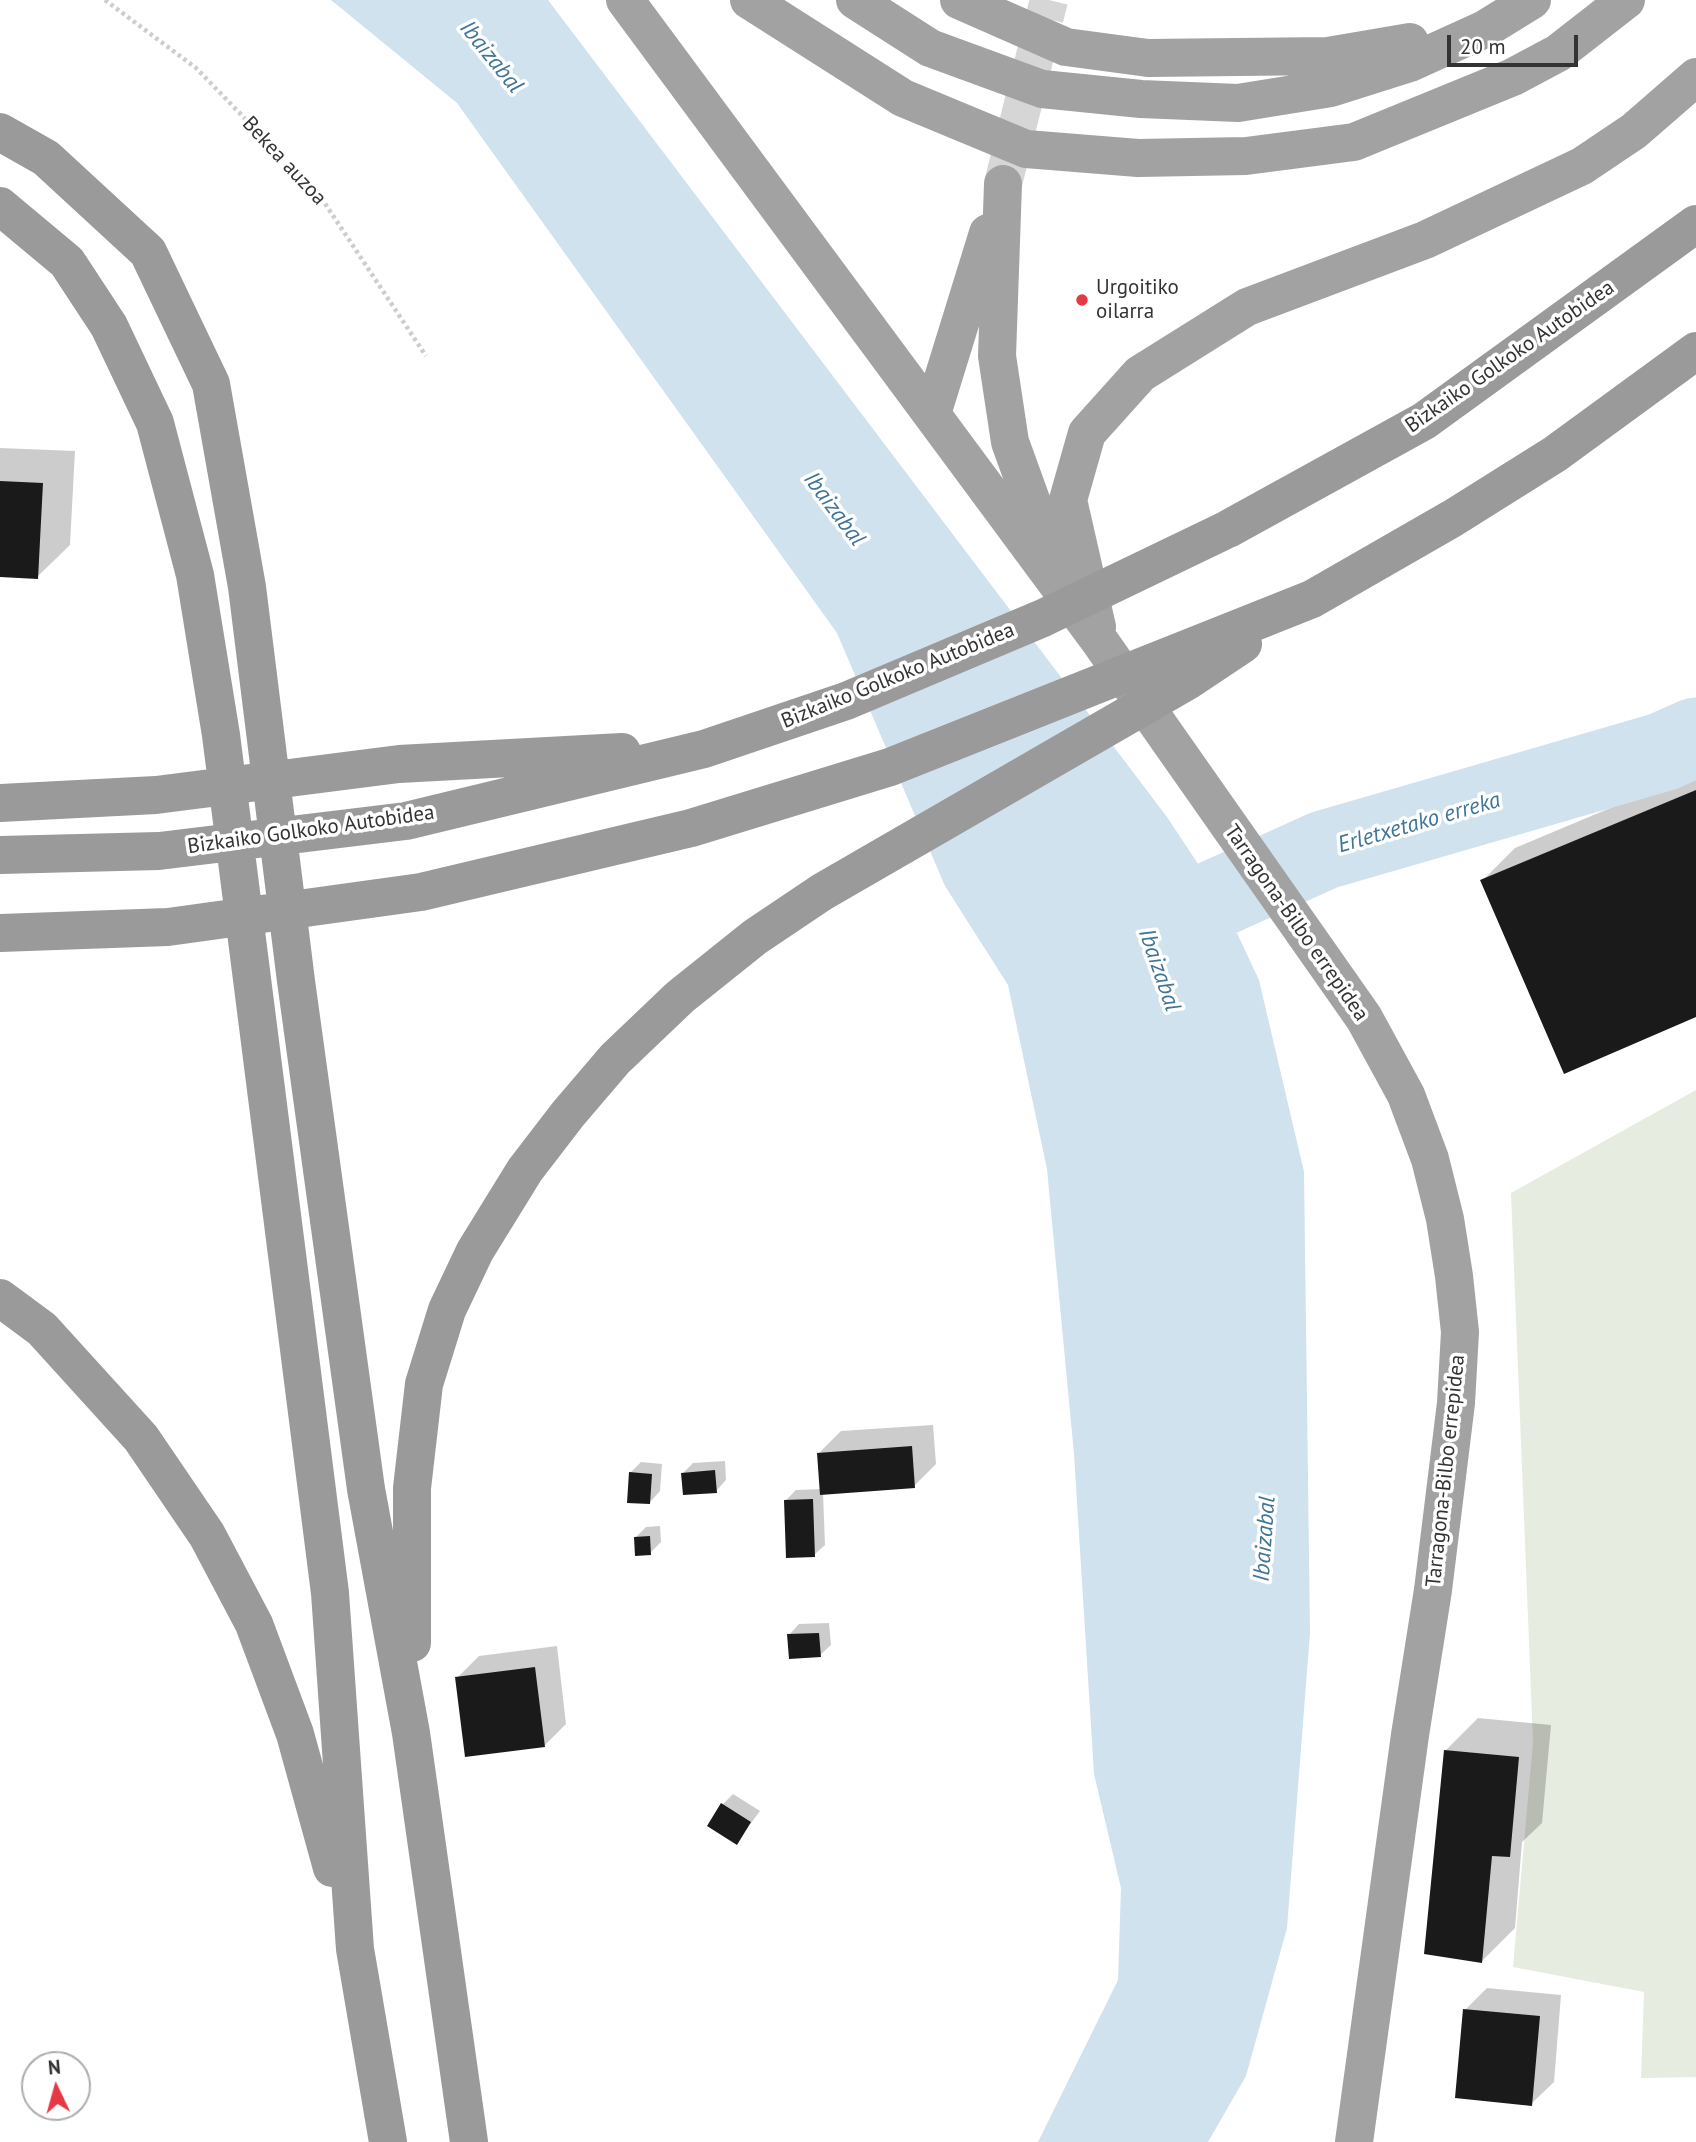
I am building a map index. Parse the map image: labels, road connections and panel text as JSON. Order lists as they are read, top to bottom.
{
  "streets": {
    "highway": ["Bizkaiko Golkoko Autobidea", "Tarragona-Bilbo errepidea"],
    "path": ["Bekea auzoa"]
  },
  "water": ["Ibaizabal", "Erletxetako erreka"],
  "places": ["Urgoitiko oilarra"],
  "scale_bar": "20 m",
  "north": "top"
}
